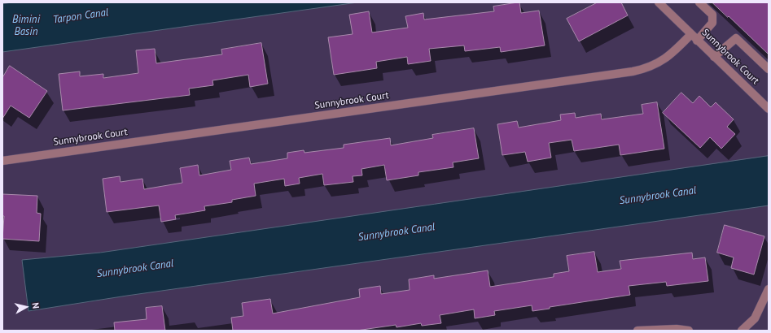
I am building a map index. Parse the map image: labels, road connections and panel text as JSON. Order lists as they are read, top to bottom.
{
  "streets": {
    "street": ["Sunnybrook Court"]
  },
  "water": ["Tarpon Canal", "Bimini Basin", "Sunnybrook Canal"],
  "north": "right"
}
